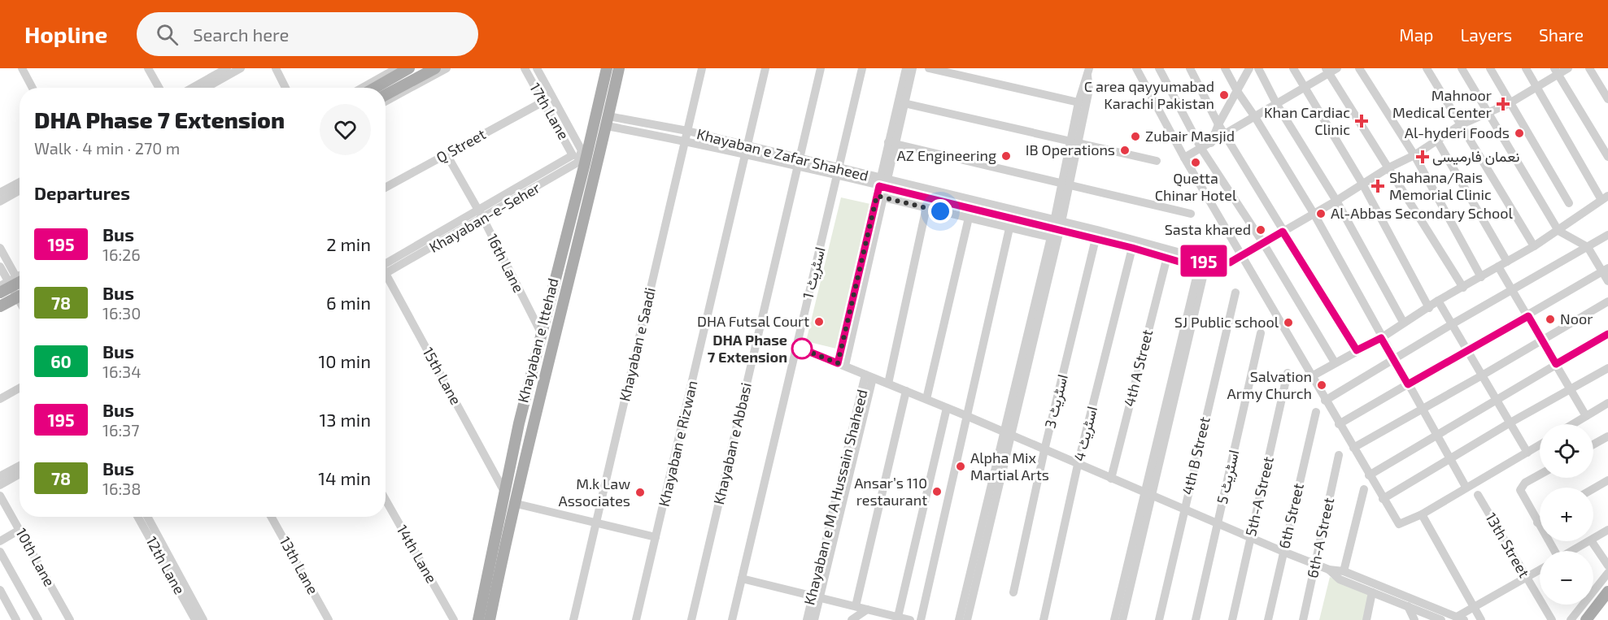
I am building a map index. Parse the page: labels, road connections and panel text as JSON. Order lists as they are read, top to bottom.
{
  "streets": {
    "main road": ["Khayaban e Ittehad"],
    "street": [
      "17th Lane",
      "Q Street",
      "Khayaban e Zafar Shaheed",
      "Khayaban-e-Seher",
      "16th Lane",
      "اسٹریٹ 1",
      "Khayaban e Saadi",
      "4th A Street",
      "15th Lane",
      "اسٹریٹ 3",
      "اسٹریٹ 4",
      "Khayaban e Rizwan",
      "Khayaban e Abbasi",
      "4th B Street",
      "اسٹریٹ 5",
      "5th-A Street",
      "Khayaban e M A Hussain Shaheed",
      "6th Street",
      "6th-A Street",
      "13th Street",
      "14th Lane",
      "10th Lane",
      "12th Lane",
      "13th Lane"
    ]
  },
  "crossings": [
    ["17th Lane", "Q Street"],
    ["17th Lane", "Khayaban-e-Seher"],
    ["17th Lane", "Khayaban e Ittehad"],
    ["Q Street", "16th Lane"],
    ["Khayaban e Zafar Shaheed", "اسٹریٹ 1"],
    ["Khayaban e Zafar Shaheed", "Khayaban e Ittehad"],
    ["Khayaban e Zafar Shaheed", "Khayaban e Saadi"],
    ["Khayaban e Zafar Shaheed", "Khayaban e Rizwan"],
    ["Khayaban e Zafar Shaheed", "Khayaban e Abbasi"],
    ["Khayaban-e-Seher", "16th Lane"],
    ["Khayaban-e-Seher", "Khayaban e Ittehad"],
    ["16th Lane", "Khayaban e Ittehad"],
    ["Khayaban e Ittehad", "15th Lane"]
  ],
  "places": {
    "other": [
      "C area qayyumabad Karachi Pakistan",
      "Al-hyderi Foods",
      "Zubair Masjid",
      "IB Operations",
      "AZ Engineering",
      "Quetta Chinar Hotel",
      "Al-Abbas Secondary School",
      "Sasta khared",
      "Noor",
      "DHA Futsal Court",
      "SJ Public school",
      "DHA Phase 7 Extension",
      "Salvation Army Church",
      "Alpha Mix Martial Arts",
      "Ansar’s 110 restaurant",
      "M.k Law Associates"
    ],
    "health": [
      "Mahnoor Medical Center",
      "Khan Cardiac Clinic",
      "نعمان فارمیسی",
      "Shahana/Rais Memorial Clinic"
    ]
  },
  "lines": ["bus line 195"],
  "page": {
    "header": "Hopline",
    "search": "Search here",
    "nav": ["Map", "Layers", "Share"],
    "on_map": "195",
    "heading": [
      ["DHA Phase 7 Extension", "Walk · 4 min · 270 m"],
      "Departures"
    ],
    "list": [
      {
        "mark": "195",
        "name": "Bus",
        "note": "16:26",
        "value": "2 min"
      },
      {
        "mark": "78",
        "name": "Bus",
        "note": "16:30",
        "value": "6 min"
      },
      {
        "mark": "60",
        "name": "Bus",
        "note": "16:34",
        "value": "10 min"
      },
      {
        "mark": "195",
        "name": "Bus",
        "note": "16:37",
        "value": "13 min"
      },
      {
        "mark": "78",
        "name": "Bus",
        "note": "16:38",
        "value": "14 min"
      }
    ],
    "map_buttons": ["+", "−"]
  }
}
